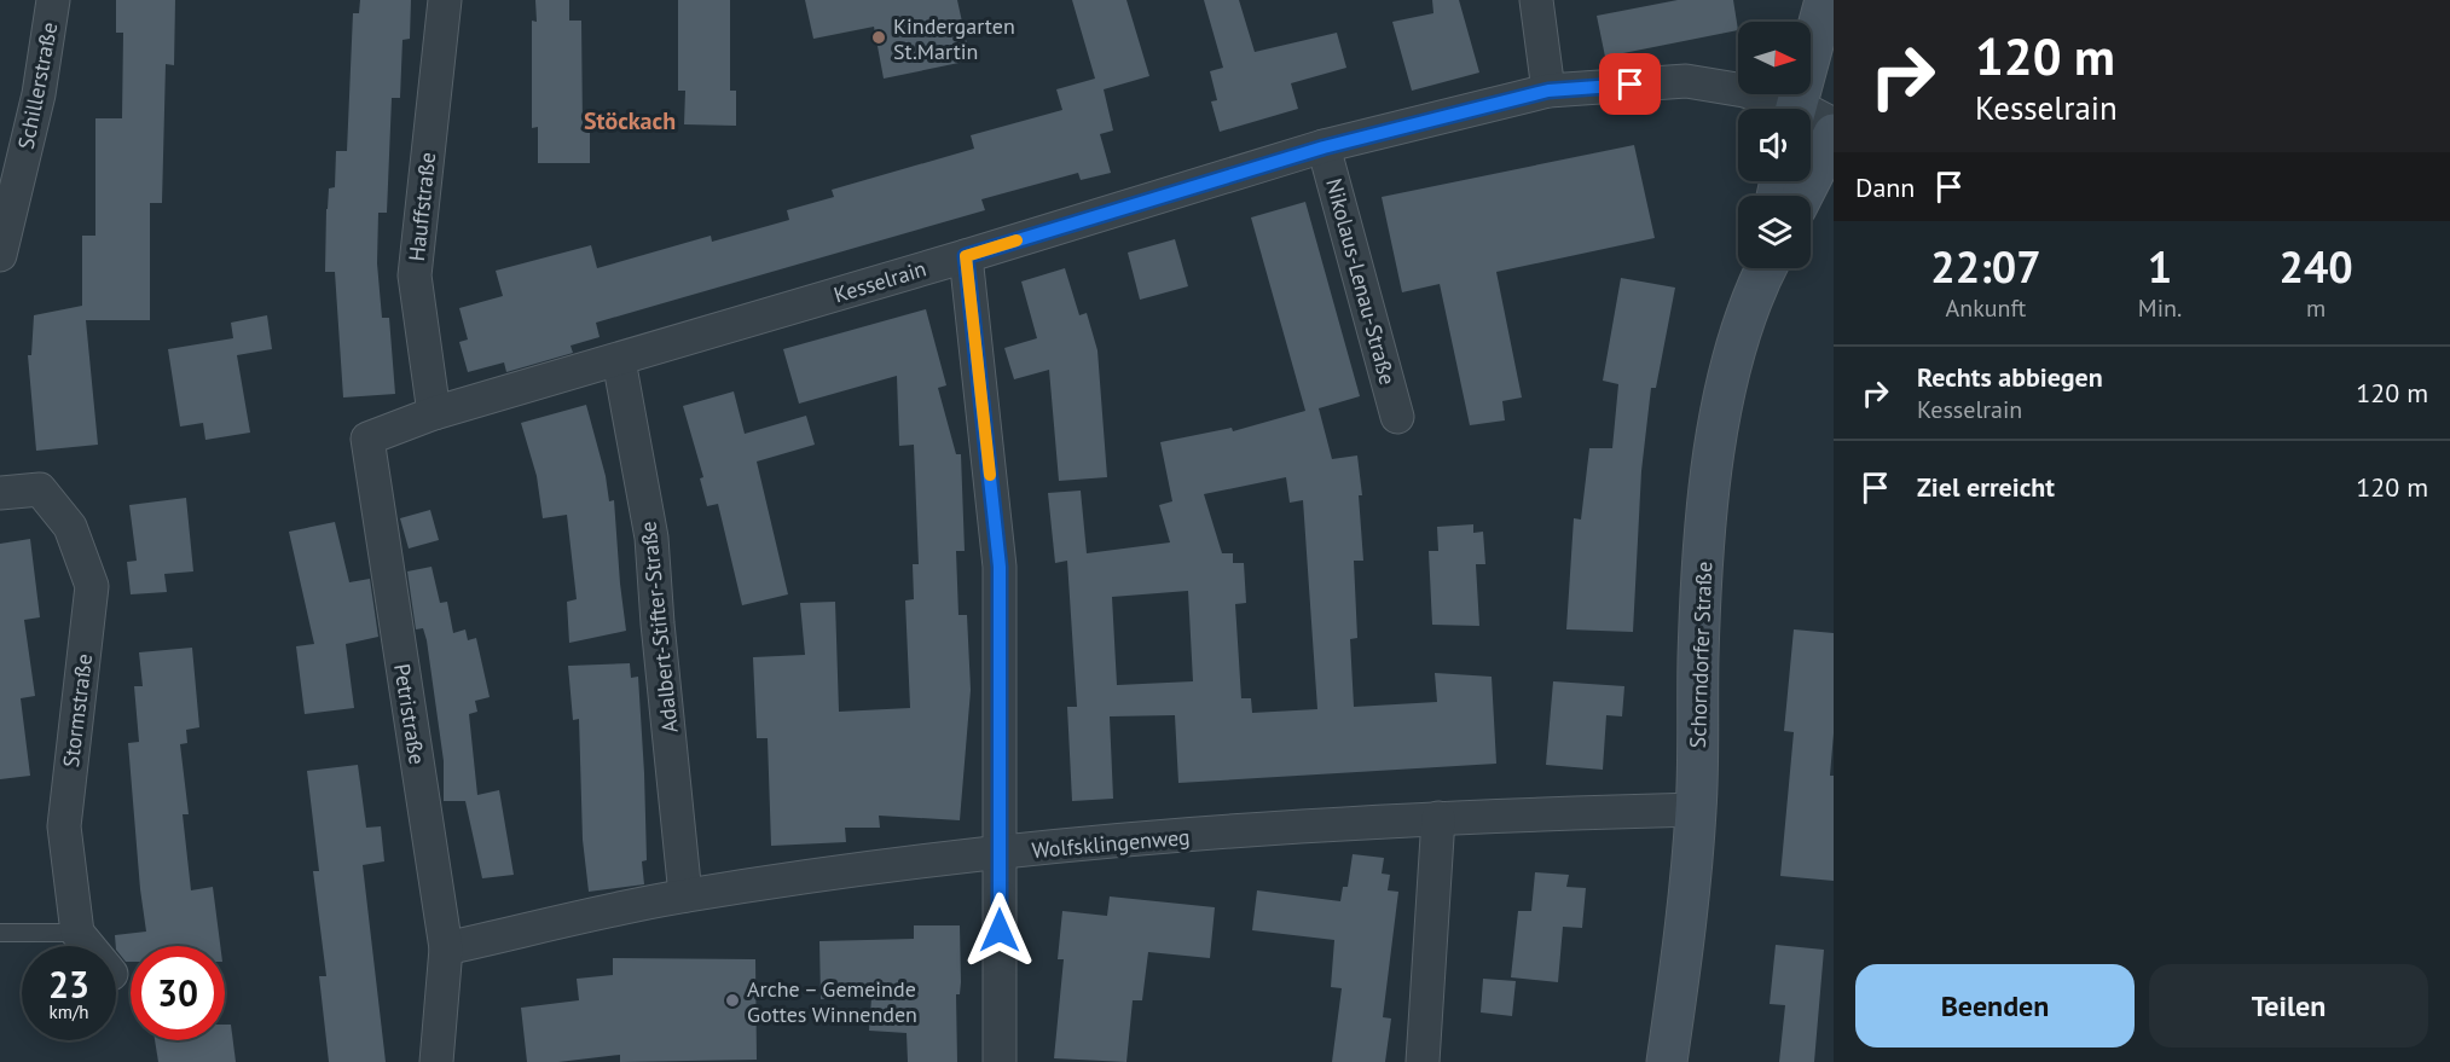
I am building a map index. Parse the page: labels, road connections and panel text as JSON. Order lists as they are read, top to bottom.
{
  "streets": {
    "street": [
      "Schillerstraße",
      "Hauffstraße",
      "Kesselrain",
      "Nikolaus-Lenau-Straße",
      "Adalbert-Stifter-Straße",
      "Schorndorfer Straße",
      "Stormstraße",
      "Petristraße",
      "Wolfsklingenweg"
    ]
  },
  "crossings": [
    ["Hauffstraße", "Kesselrain"],
    ["Hauffstraße", "Petristraße"],
    ["Kesselrain", "Nikolaus-Lenau-Straße"],
    ["Kesselrain", "Adalbert-Stifter-Straße"],
    ["Kesselrain", "Petristraße"],
    ["Adalbert-Stifter-Straße", "Wolfsklingenweg"],
    ["Schorndorfer Straße", "Wolfsklingenweg"],
    ["Petristraße", "Wolfsklingenweg"]
  ],
  "districts": ["Stöckach"],
  "places": ["Kindergarten St.Martin", "Arche – Gemeinde Gottes Winnenden"],
  "north": "right",
  "page": {
    "turn": ["120 m", "Kesselrain"],
    "then": "Dann",
    "eta": [
      "22:07",
      "Ankunft",
      "1",
      "Min.",
      "240",
      "m"
    ],
    "list": [
      {
        "name": "Rechts abbiegen",
        "note": "Kesselrain",
        "value": "120 m"
      },
      {
        "name": "Ziel erreicht",
        "value": "120 m"
      }
    ],
    "speed": "23 km/h",
    "limit": "30",
    "buttons": ["Beenden", "Teilen"]
  }
}
